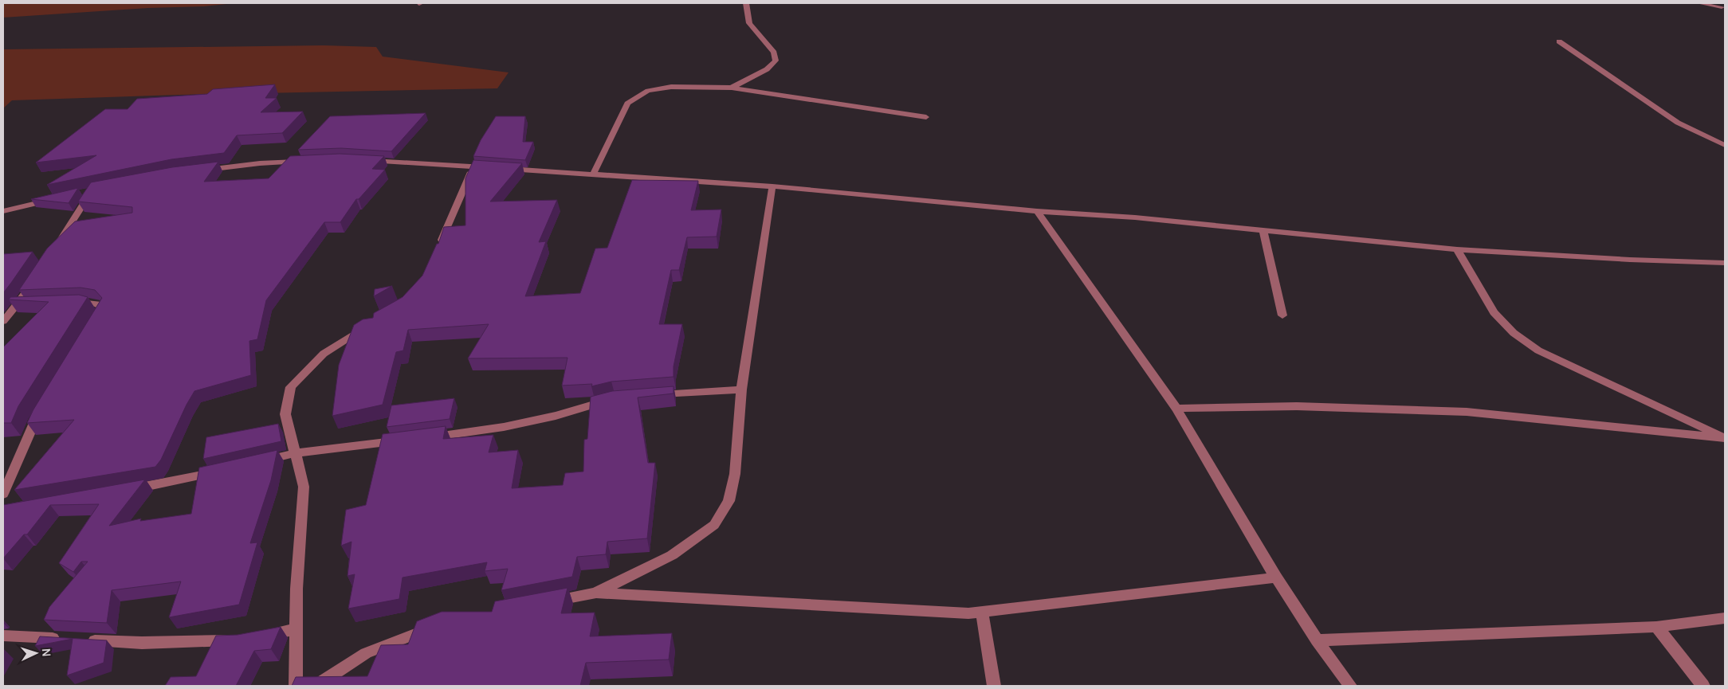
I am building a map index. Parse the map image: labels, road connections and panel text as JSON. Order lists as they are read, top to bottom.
{
  "north": "right"
}
